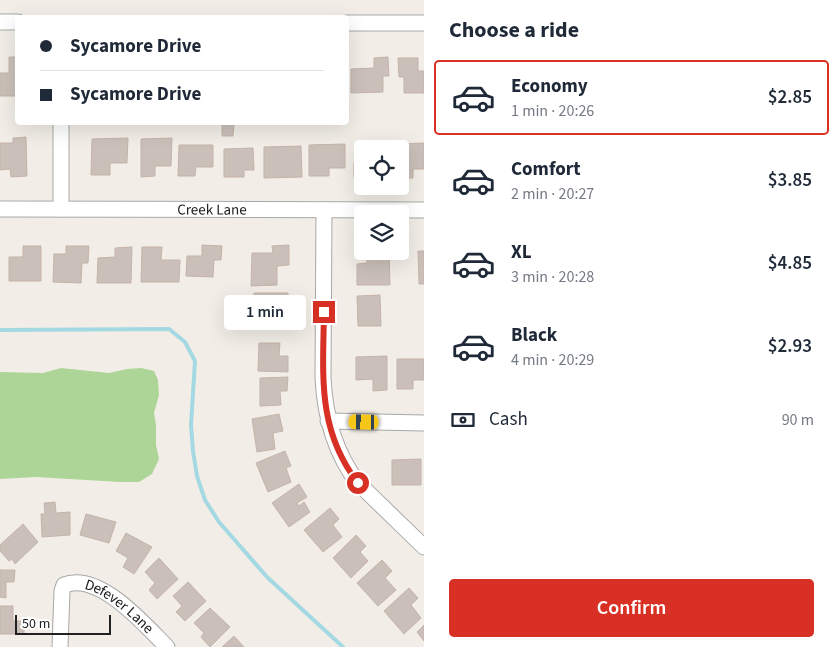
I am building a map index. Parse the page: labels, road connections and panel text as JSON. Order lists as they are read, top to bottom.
{
  "streets": {
    "street": ["Creek Lane", "Defever Lane"]
  },
  "scale_bar": "50 m",
  "page": {
    "heading": "Choose a ride",
    "banner": ["Sycamore Drive", "Sycamore Drive"],
    "list": [
      {
        "name": "Economy",
        "note": "1 min · 20:26",
        "value": "$2.85"
      },
      {
        "name": "Comfort",
        "note": "2 min · 20:27",
        "value": "$3.85"
      },
      {
        "name": "XL",
        "note": "3 min · 20:28",
        "value": "$4.85"
      },
      {
        "name": "Black",
        "note": "4 min · 20:29",
        "value": "$2.93"
      }
    ],
    "bubble": "1 min",
    "pay": ["Cash", "90 m"],
    "buttons": "Confirm",
    "scale": "50 m"
  }
}
